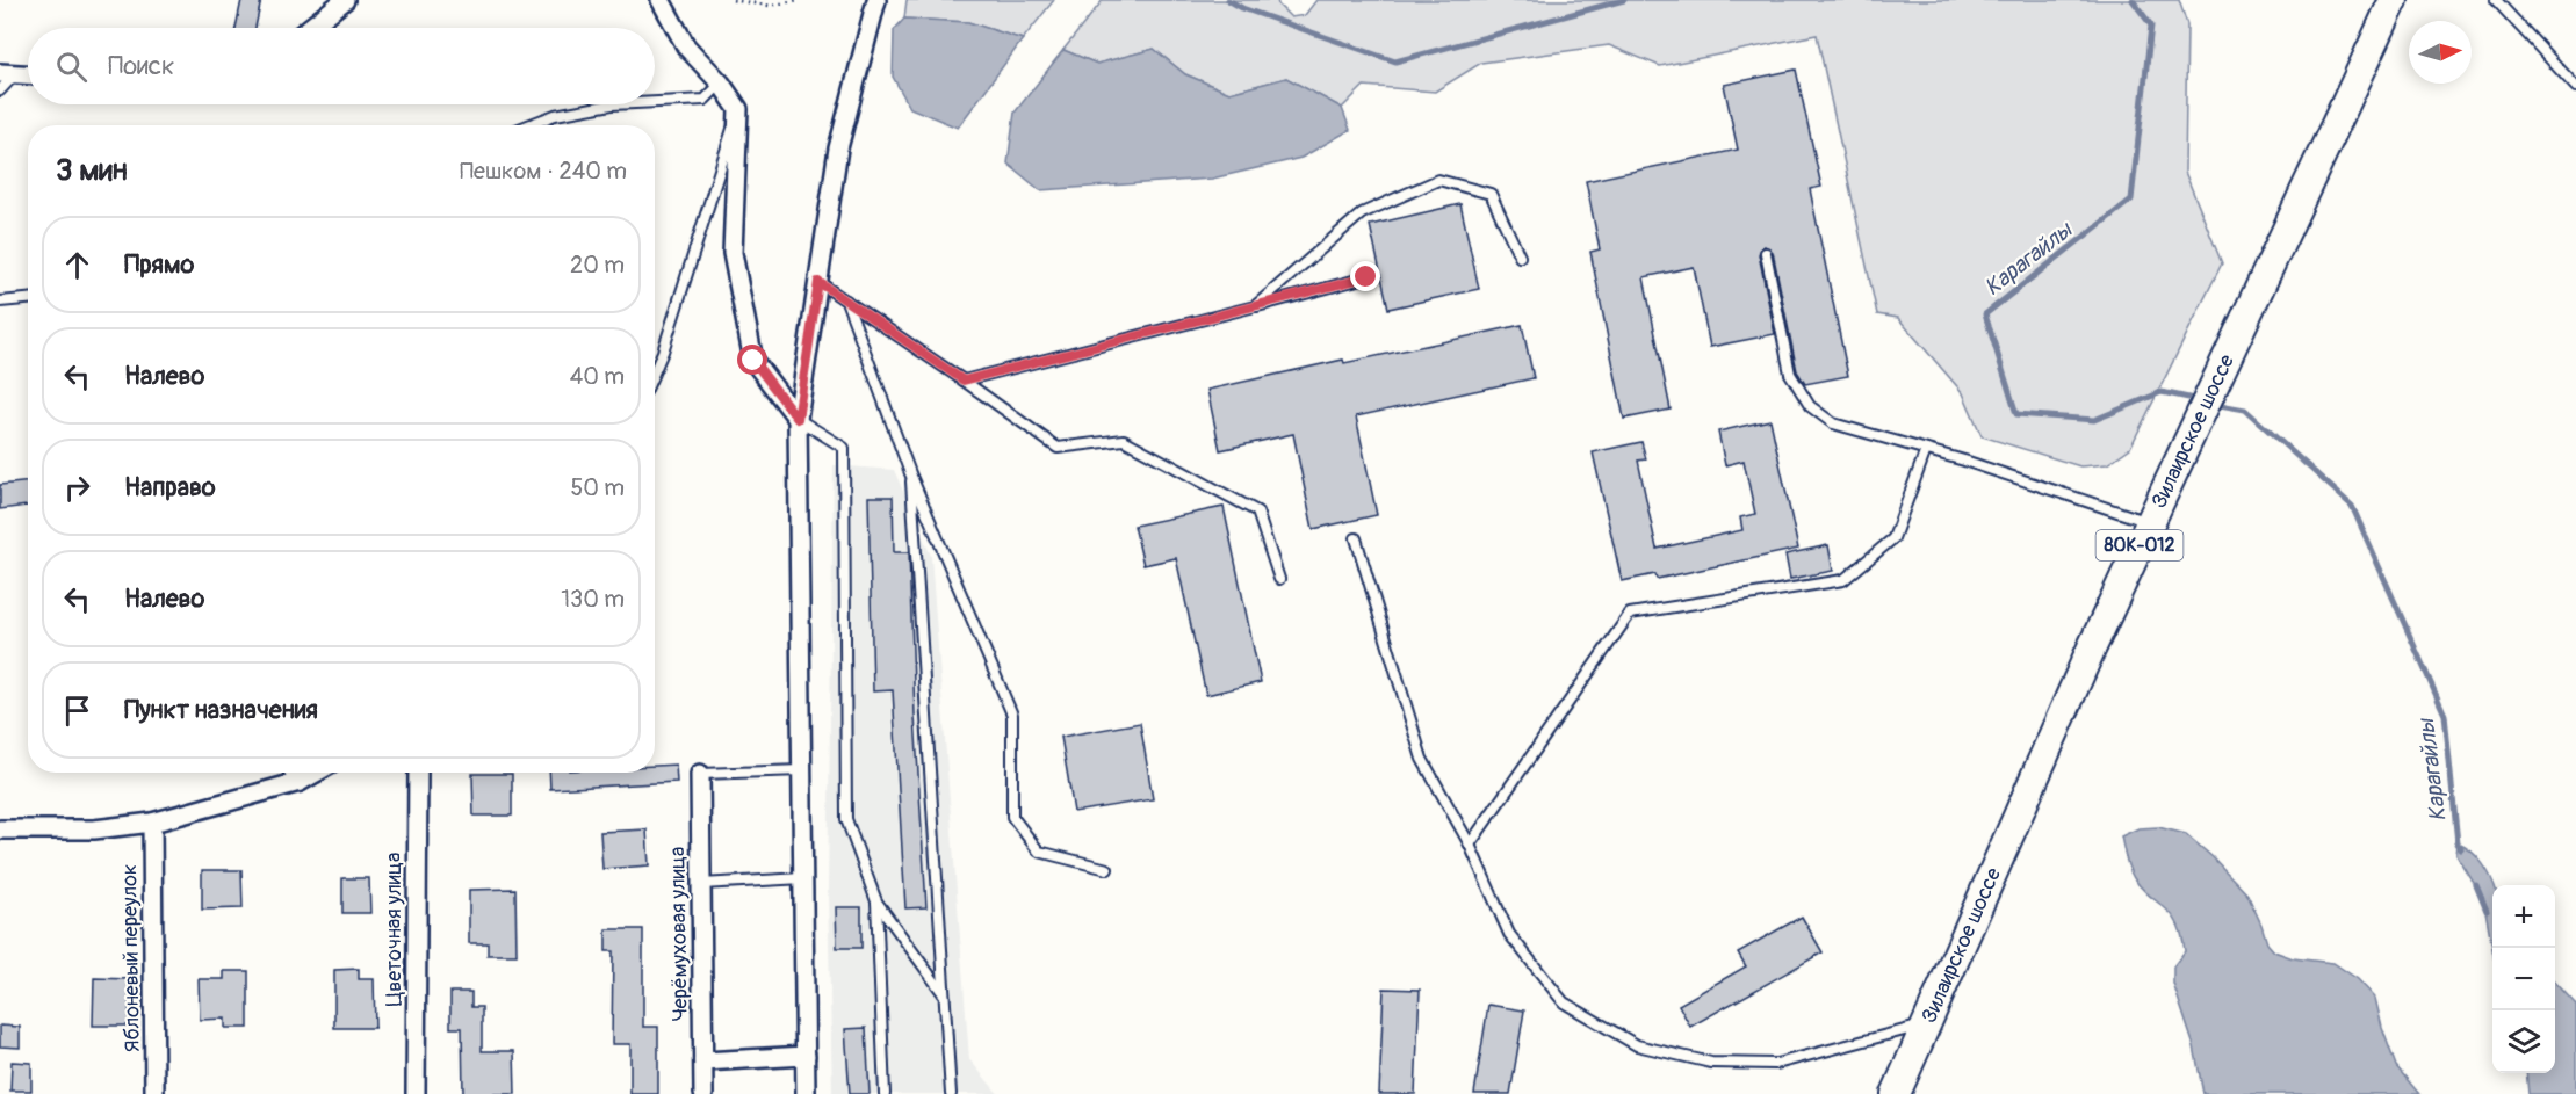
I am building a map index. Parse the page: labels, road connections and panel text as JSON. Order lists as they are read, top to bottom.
{
  "streets": {
    "main road": ["Зилаирское шоссе", "80К-012"],
    "street": ["Цветочная улица", "Черёмуховая улица", "Яблоневый переулок"]
  },
  "water": ["Карагайлы"],
  "north": "right",
  "page": {
    "search": "Поиск",
    "heading": ["3 мин", "Пешком · 240 m"],
    "list": [
      ["Прямо", "20 m"],
      ["Налево", "40 m"],
      ["Направо", "50 m"],
      ["Налево", "130 m"],
      "Пункт назначения"
    ],
    "map_buttons": ["+", "−"]
  }
}
